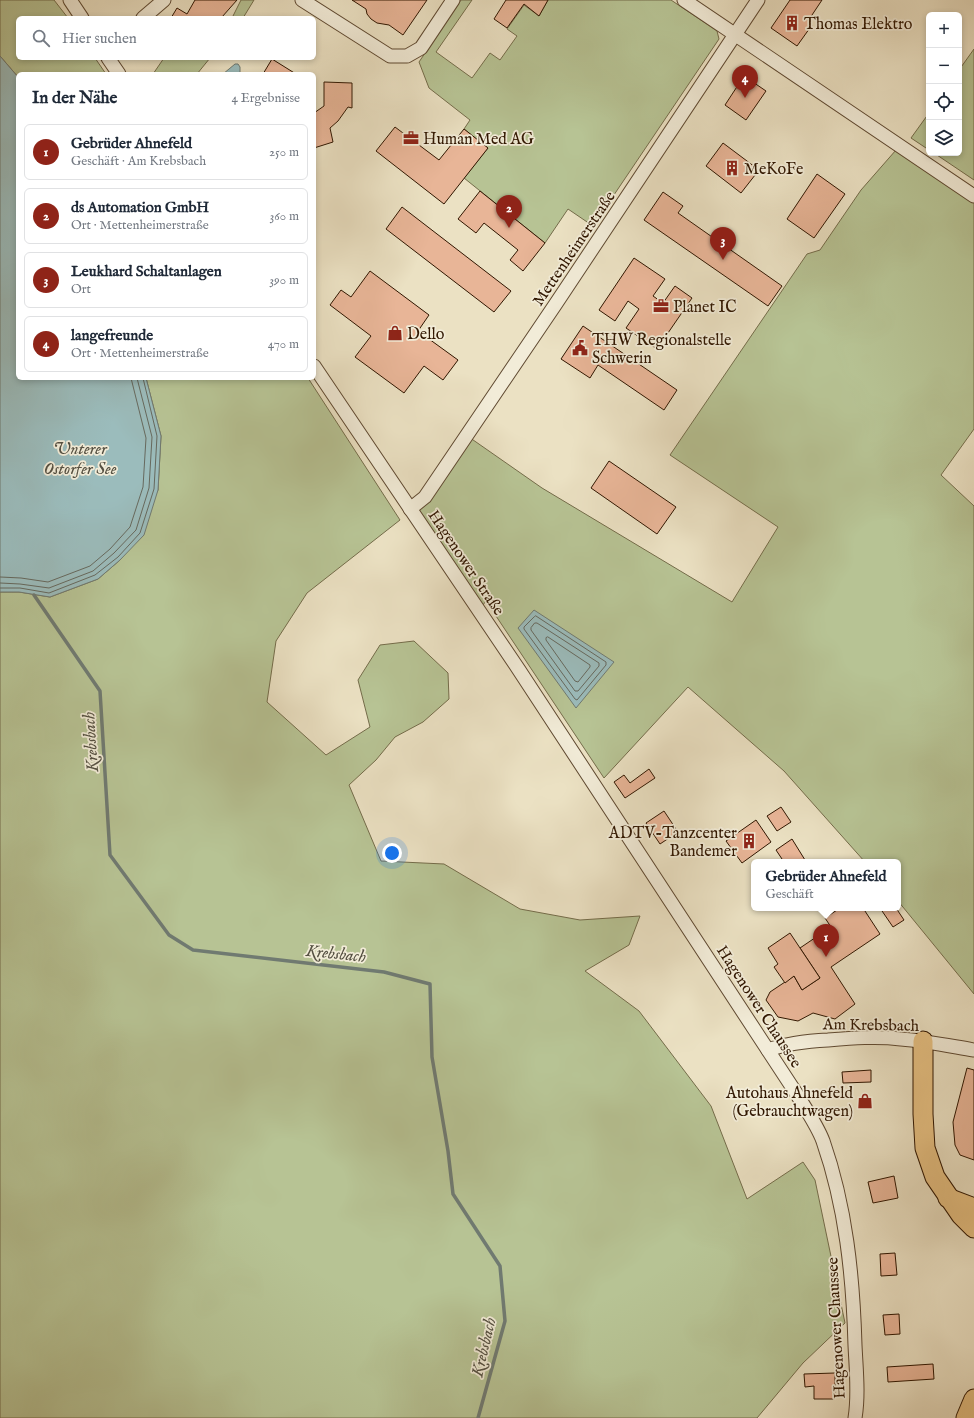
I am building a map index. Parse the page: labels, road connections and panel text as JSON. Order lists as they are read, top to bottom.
{
  "streets": {
    "street": [
      "Mettenheimerstraße",
      "Hagenower Straße",
      "Hagenower Chaussee",
      "Am Krebsbach"
    ]
  },
  "crossings": [
    ["Mettenheimerstraße", "Hagenower Straße"],
    ["Hagenower Straße", "Hagenower Chaussee"],
    ["Hagenower Chaussee", "Am Krebsbach"]
  ],
  "water": ["Unterer Ostorfer See", "Krebsbach"],
  "places": {
    "building": ["Thomas Elektro", "MeKoFe", "ADTV-Tanzcenter Bandemer"],
    "office": ["Human Med AG", "Planet IC"],
    "shop": ["Dello", "Autohaus Ahnefeld (Gebrauchtwagen)"],
    "public building": ["THW Regionalstelle Schwerin"]
  },
  "page": {
    "map_buttons": ["+", "−"],
    "search": "Hier suchen",
    "pins": [
      "4",
      "2",
      "3",
      "1"
    ],
    "heading": ["In der Nähe", "4 Ergebnisse"],
    "list": [
      {
        "mark": "1",
        "name": "Gebrüder Ahnefeld",
        "note": "Geschäft · Am Krebsbach",
        "value": "250 m"
      },
      {
        "mark": "2",
        "name": "ds Automation GmbH",
        "note": "Ort · Mettenheimerstraße",
        "value": "360 m"
      },
      {
        "mark": "3",
        "name": "Leukhard Schaltanlagen",
        "note": "Ort",
        "value": "390 m"
      },
      {
        "mark": "4",
        "name": "langefreunde",
        "note": "Ort · Mettenheimerstraße",
        "value": "470 m"
      }
    ],
    "popup": ["Gebrüder Ahnefeld", "Geschäft"]
  }
}
